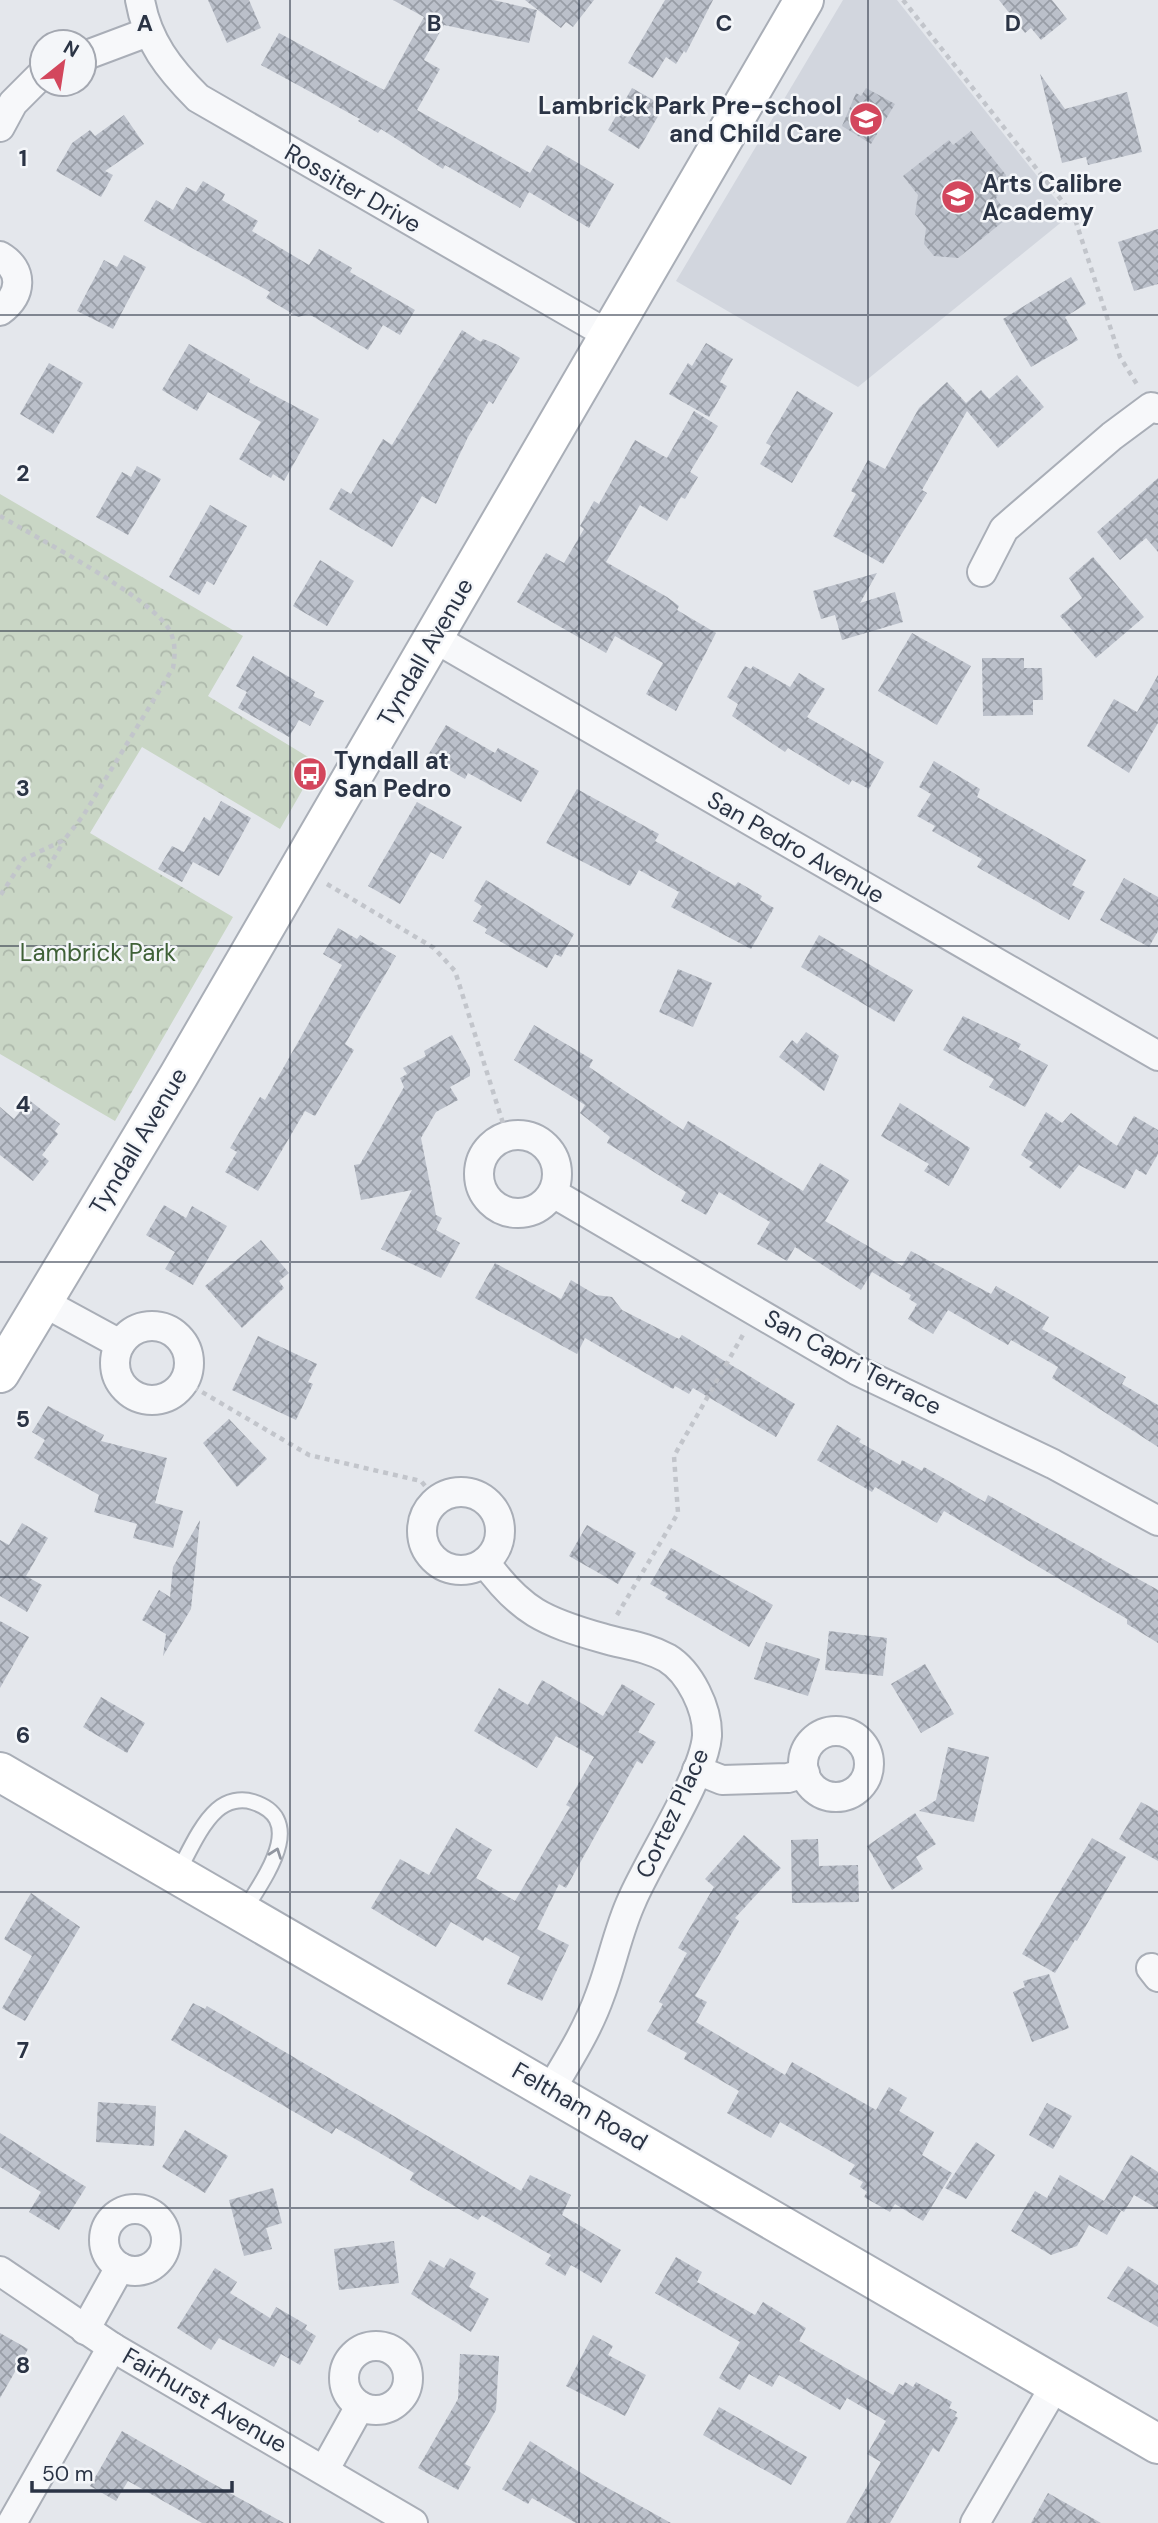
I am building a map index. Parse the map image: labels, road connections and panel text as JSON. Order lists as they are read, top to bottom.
{
  "streets": {
    "street": [
      "Rossiter Drive",
      "Tyndall Avenue",
      "San Pedro Avenue",
      "San Capri Terrace",
      "Cortez Place",
      "Feltham Road",
      "Fairhurst Avenue"
    ]
  },
  "crossings": [
    ["Rossiter Drive", "Tyndall Avenue"],
    ["Tyndall Avenue", "San Pedro Avenue"],
    ["Cortez Place", "Feltham Road"]
  ],
  "parks": ["Lambrick Park"],
  "places": {
    "school or university": ["Lambrick Park Pre-school and Child Care", "Arts Calibre Academy"],
    "bus stop": ["Tyndall at San Pedro"]
  },
  "scale_bar": "50 m",
  "north": "top right",
  "grid": {
    "columns": [
      "A",
      "B",
      "C",
      "D"
    ],
    "rows": [
      "1",
      "2",
      "3",
      "4",
      "5",
      "6",
      "7",
      "8"
    ]
  }
}
